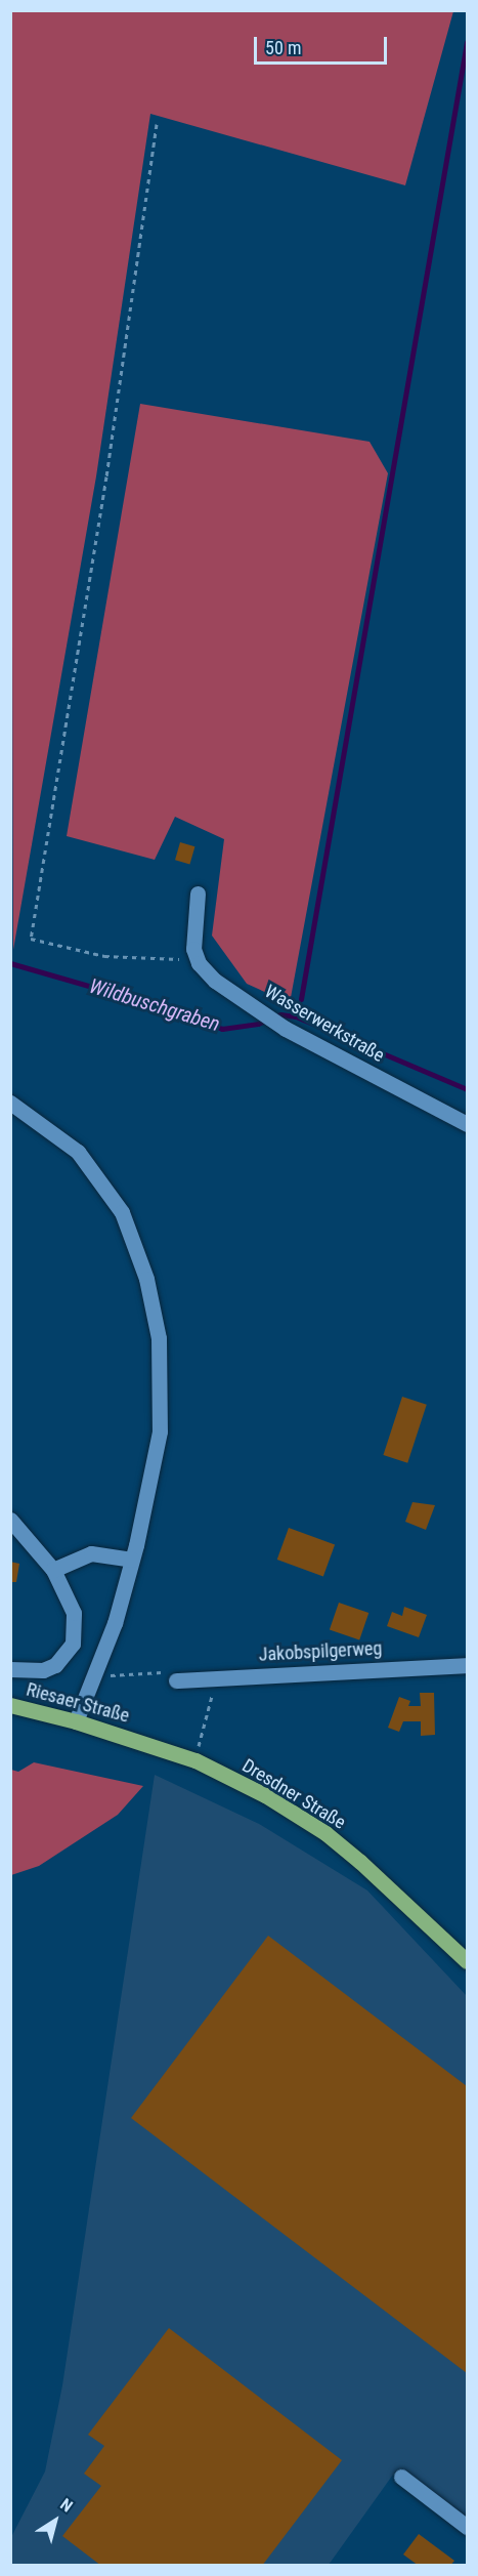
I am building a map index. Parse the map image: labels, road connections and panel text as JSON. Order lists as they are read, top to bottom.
{
  "streets": {
    "main road": ["Riesaer Straße", "Dresdner Straße"],
    "street": ["Wasserwerkstraße", "Jakobspilgerweg"]
  },
  "crossings": [
    ["Riesaer Straße", "Dresdner Straße"]
  ],
  "water": ["Wildbuschgraben"],
  "scale_bar": "50 m",
  "north": "top right"
}
